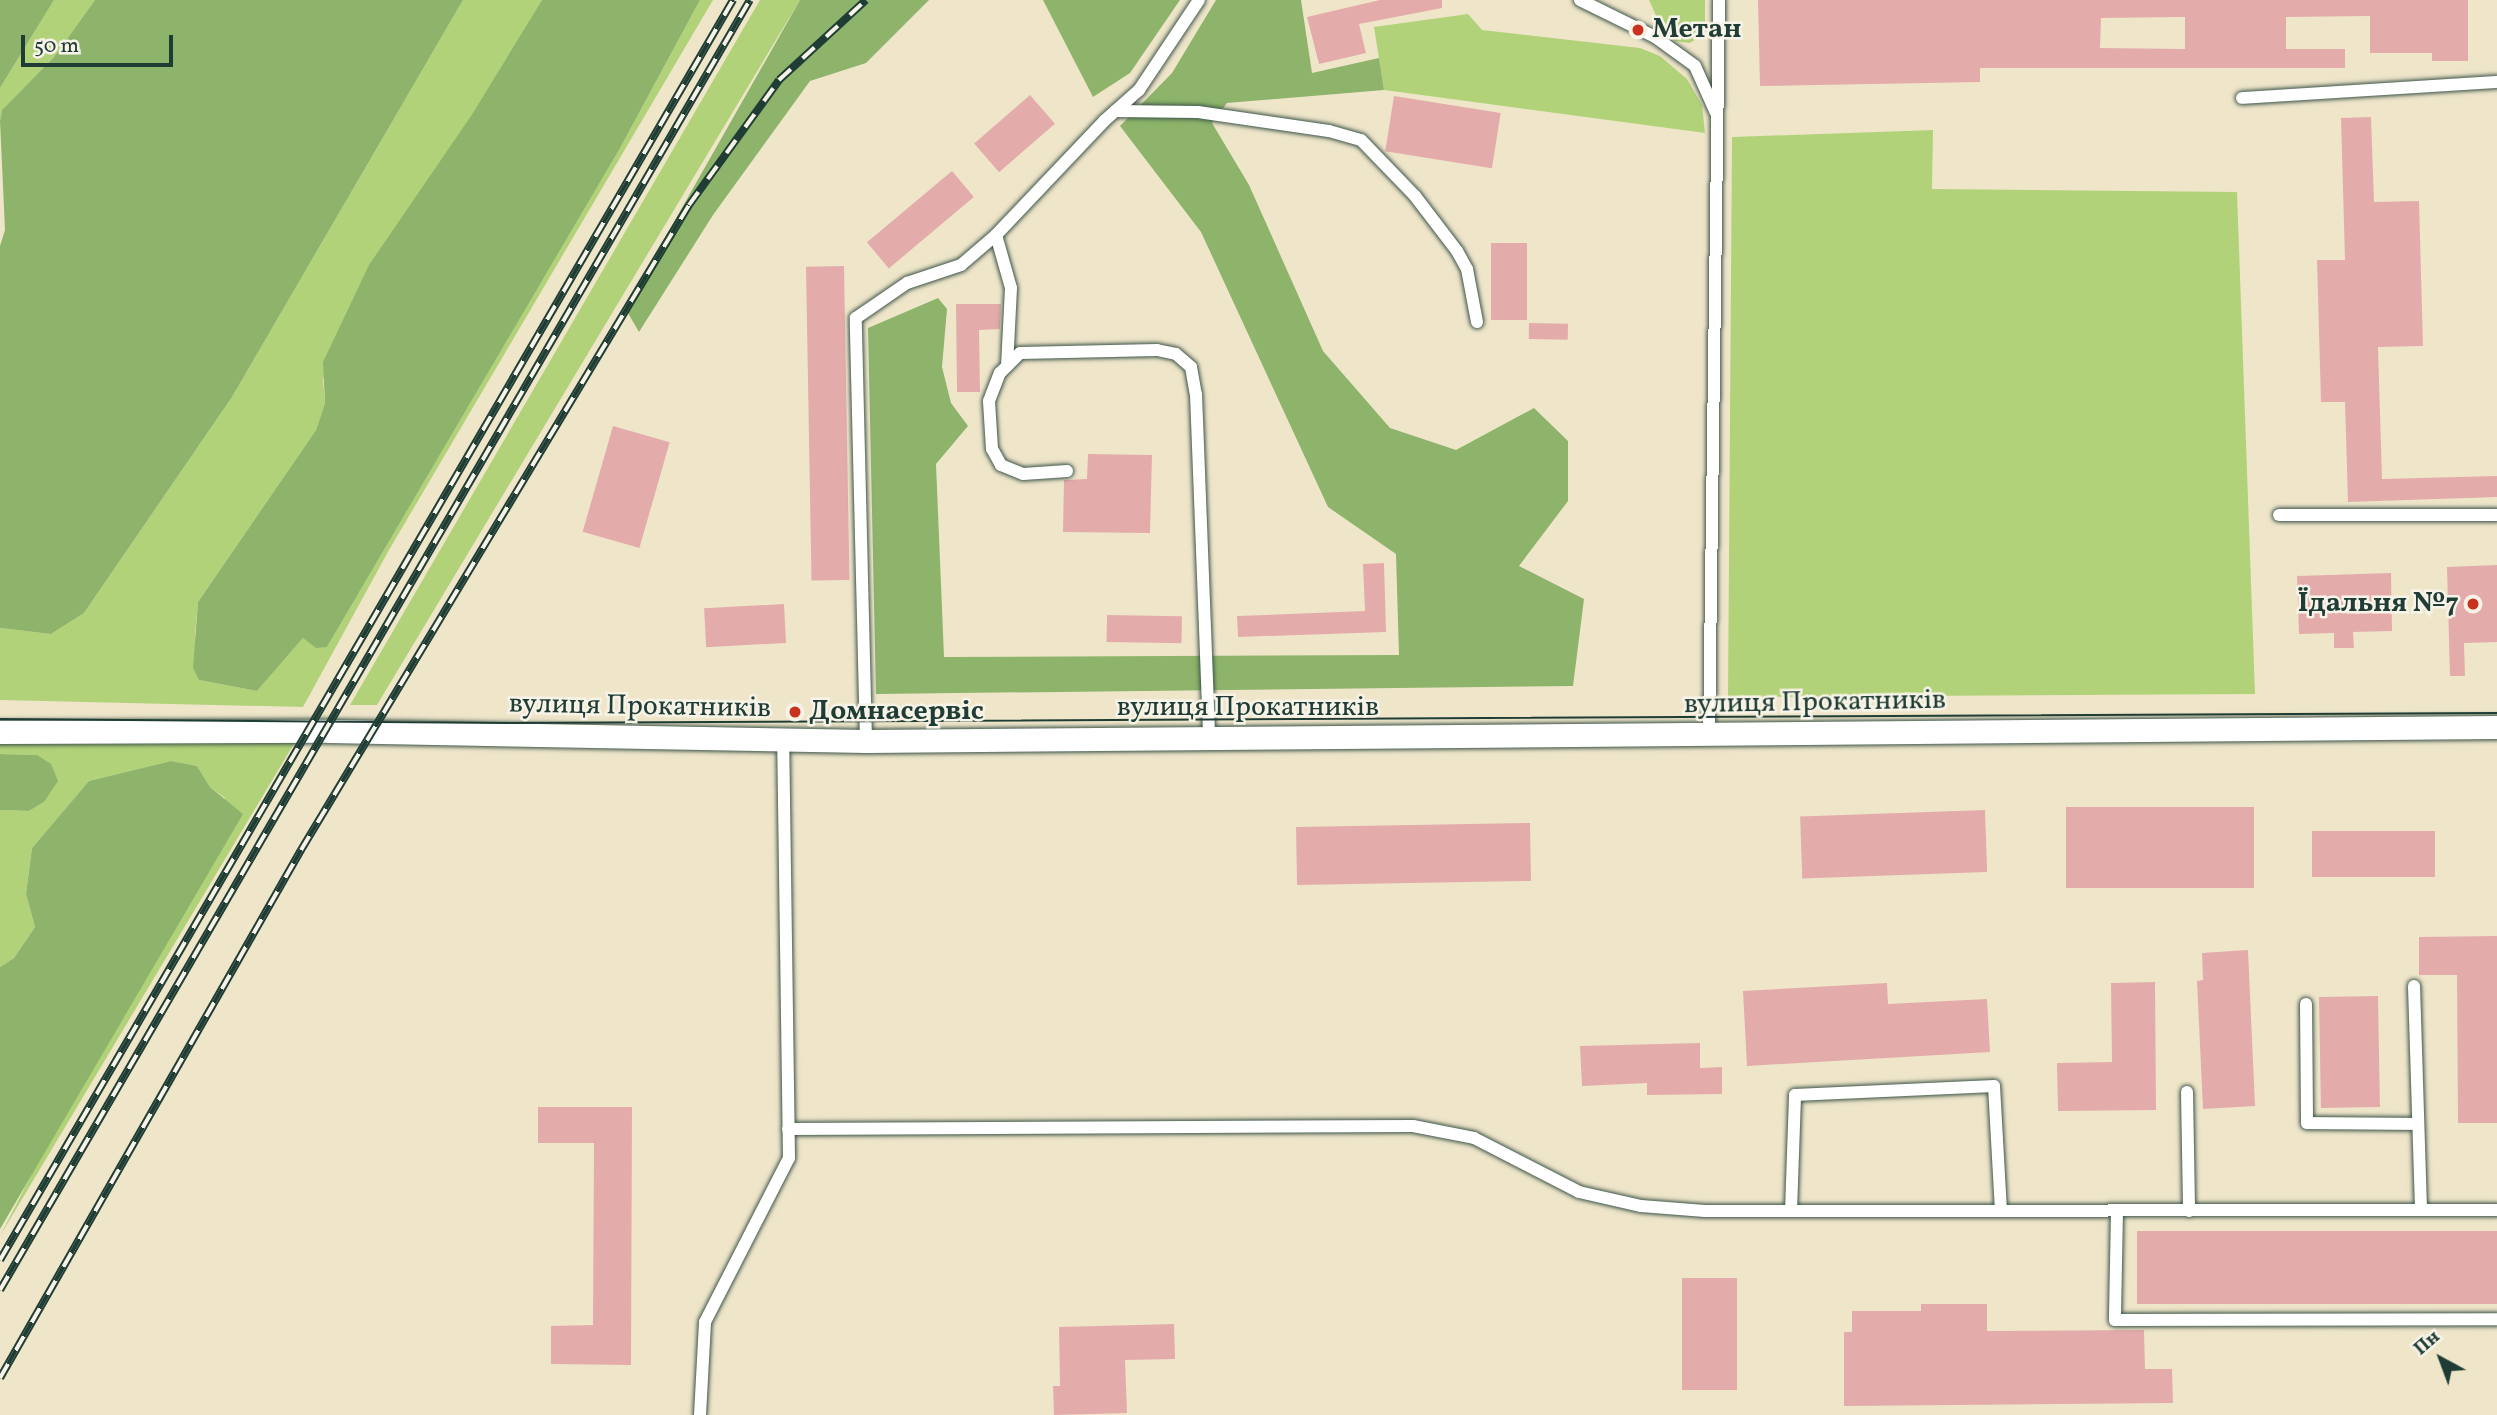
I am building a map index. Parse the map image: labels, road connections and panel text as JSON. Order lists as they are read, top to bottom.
{
  "streets": {
    "street": ["вулиця Прокатників"]
  },
  "places": ["Метан", "Їдальня №7", "Домнасервіс"],
  "scale_bar": "50 m",
  "north": "top left"
}
